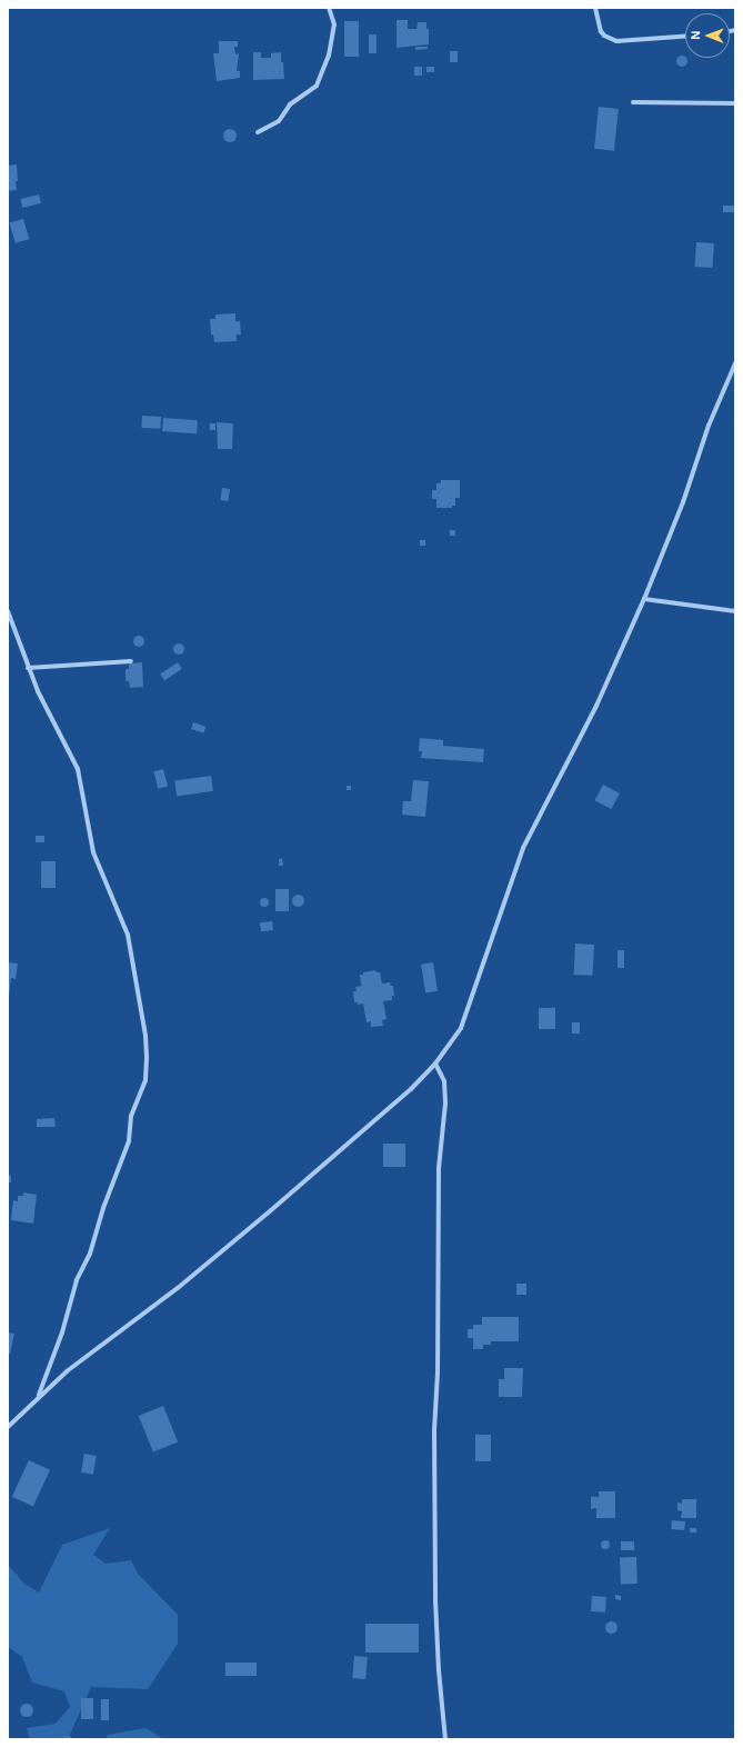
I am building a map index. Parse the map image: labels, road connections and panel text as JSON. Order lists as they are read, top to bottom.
{
  "north": "left"
}
